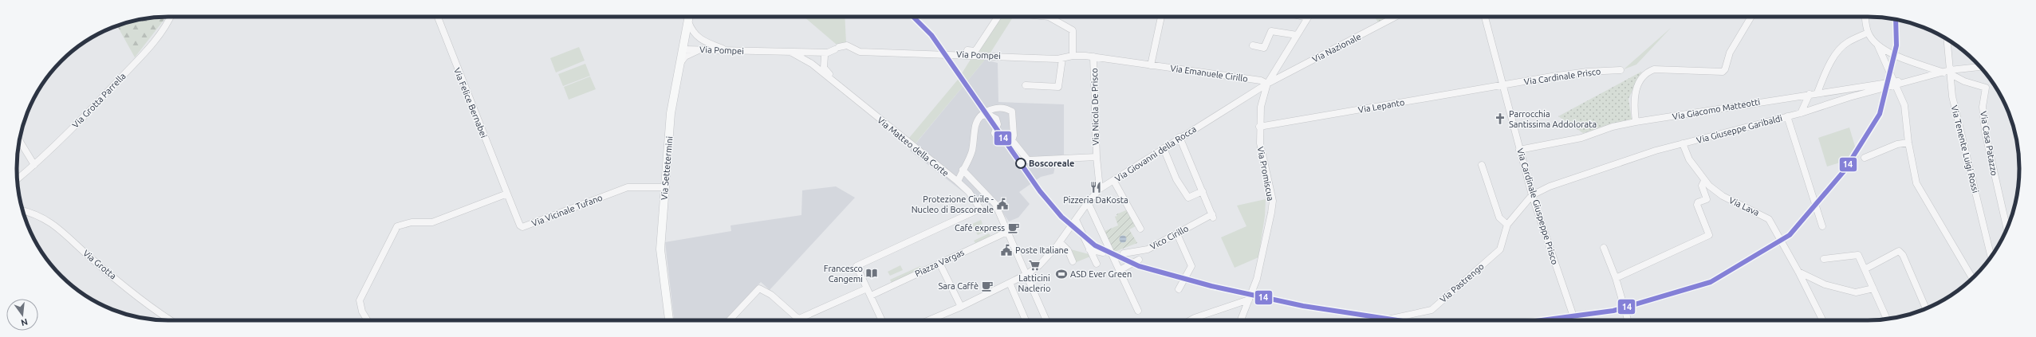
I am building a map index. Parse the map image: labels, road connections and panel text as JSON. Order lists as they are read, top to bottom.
{
  "streets": {
    "main road": ["Via Settetermini"],
    "street": [
      "Via Nazionale",
      "Via Pompei",
      "Via Emanuele Cirillo",
      "Via Cardinale Prisco",
      "Via Grotta Parrella",
      "Via Felice Bernabei",
      "Via Lepanto",
      "Via Nicola De Prisco",
      "Via Giacomo Matteotti",
      "Via Giuseppe Garibaldi",
      "Via Casa Patazzo",
      "Via Matteo della Corte",
      "Via Tenente Luigi Rossi",
      "Via Giovanni della Rocca",
      "Via Promiscua",
      "Via Cardinale Giuspeppe Prisco",
      "Via Lava",
      "Via Vicinale Tufano",
      "Vico Cirillo",
      "Piazza Vargas",
      "Via Grotta",
      "Via Pastrengo"
    ]
  },
  "crossings": [
    ["Via Nazionale", "Via Emanuele Cirillo"],
    ["Via Nazionale", "Via Giovanni della Rocca"],
    ["Via Nazionale", "Via Promiscua"],
    ["Via Pompei", "Via Emanuele Cirillo"],
    ["Via Pompei", "Via Matteo della Corte"],
    ["Via Pompei", "Via Settetermini"],
    ["Via Emanuele Cirillo", "Via Nicola De Prisco"],
    ["Via Emanuele Cirillo", "Via Giovanni della Rocca"],
    ["Via Emanuele Cirillo", "Via Promiscua"],
    ["Via Cardinale Prisco", "Via Lepanto"],
    ["Via Cardinale Prisco", "Via Cardinale Giuspeppe Prisco"],
    ["Via Felice Bernabei", "Via Vicinale Tufano"],
    ["Via Lepanto", "Via Promiscua"],
    ["Via Lepanto", "Via Cardinale Giuspeppe Prisco"],
    ["Via Nicola De Prisco", "Via Giovanni della Rocca"],
    ["Via Giacomo Matteotti", "Via Giuseppe Garibaldi"],
    ["Via Giacomo Matteotti", "Via Casa Patazzo"],
    ["Via Giacomo Matteotti", "Via Tenente Luigi Rossi"],
    ["Via Giacomo Matteotti", "Via Cardinale Giuspeppe Prisco"],
    ["Via Giuseppe Garibaldi", "Via Cardinale Giuspeppe Prisco"],
    ["Via Giuseppe Garibaldi", "Via Lava"],
    ["Via Giuseppe Garibaldi", "Via Pastrengo"],
    ["Via Casa Patazzo", "Via Tenente Luigi Rossi"],
    ["Via Giovanni della Rocca", "Via Promiscua"],
    ["Via Settetermini", "Via Vicinale Tufano"],
    ["Via Cardinale Giuspeppe Prisco", "Via Pastrengo"]
  ],
  "places": {
    "church": ["Parrocchia Santissima Addolorata"],
    "other": ["Boscoreale"],
    "restaurant": ["Pizzeria DaKosta"],
    "public building": ["Protezione Civile - Nucleo di Boscoreale", "Poste Italiane"],
    "cafe": ["Café express", "Sara Caffè"],
    "supermarket": ["Latticini Naclerio"],
    "library": ["Francesco Cangemi"],
    "sports": ["ASD Ever Green"]
  },
  "lines": ["transit line 14"],
  "north": "bottom"
}
